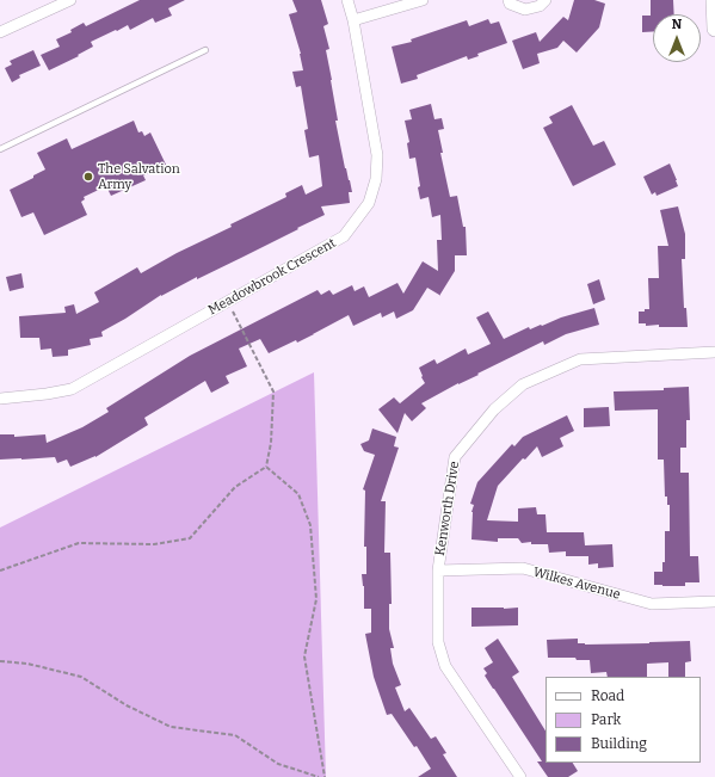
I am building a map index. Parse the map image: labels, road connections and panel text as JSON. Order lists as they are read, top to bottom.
{
  "streets": {
    "street": ["Meadowbrook Crescent", "Kenworth Drive", "Wilkes Avenue"]
  },
  "crossings": [
    ["Kenworth Drive", "Wilkes Avenue"]
  ],
  "places": ["The Salvation Army"],
  "legend": ["Road", "Park", "Building"],
  "north": "top"
}
